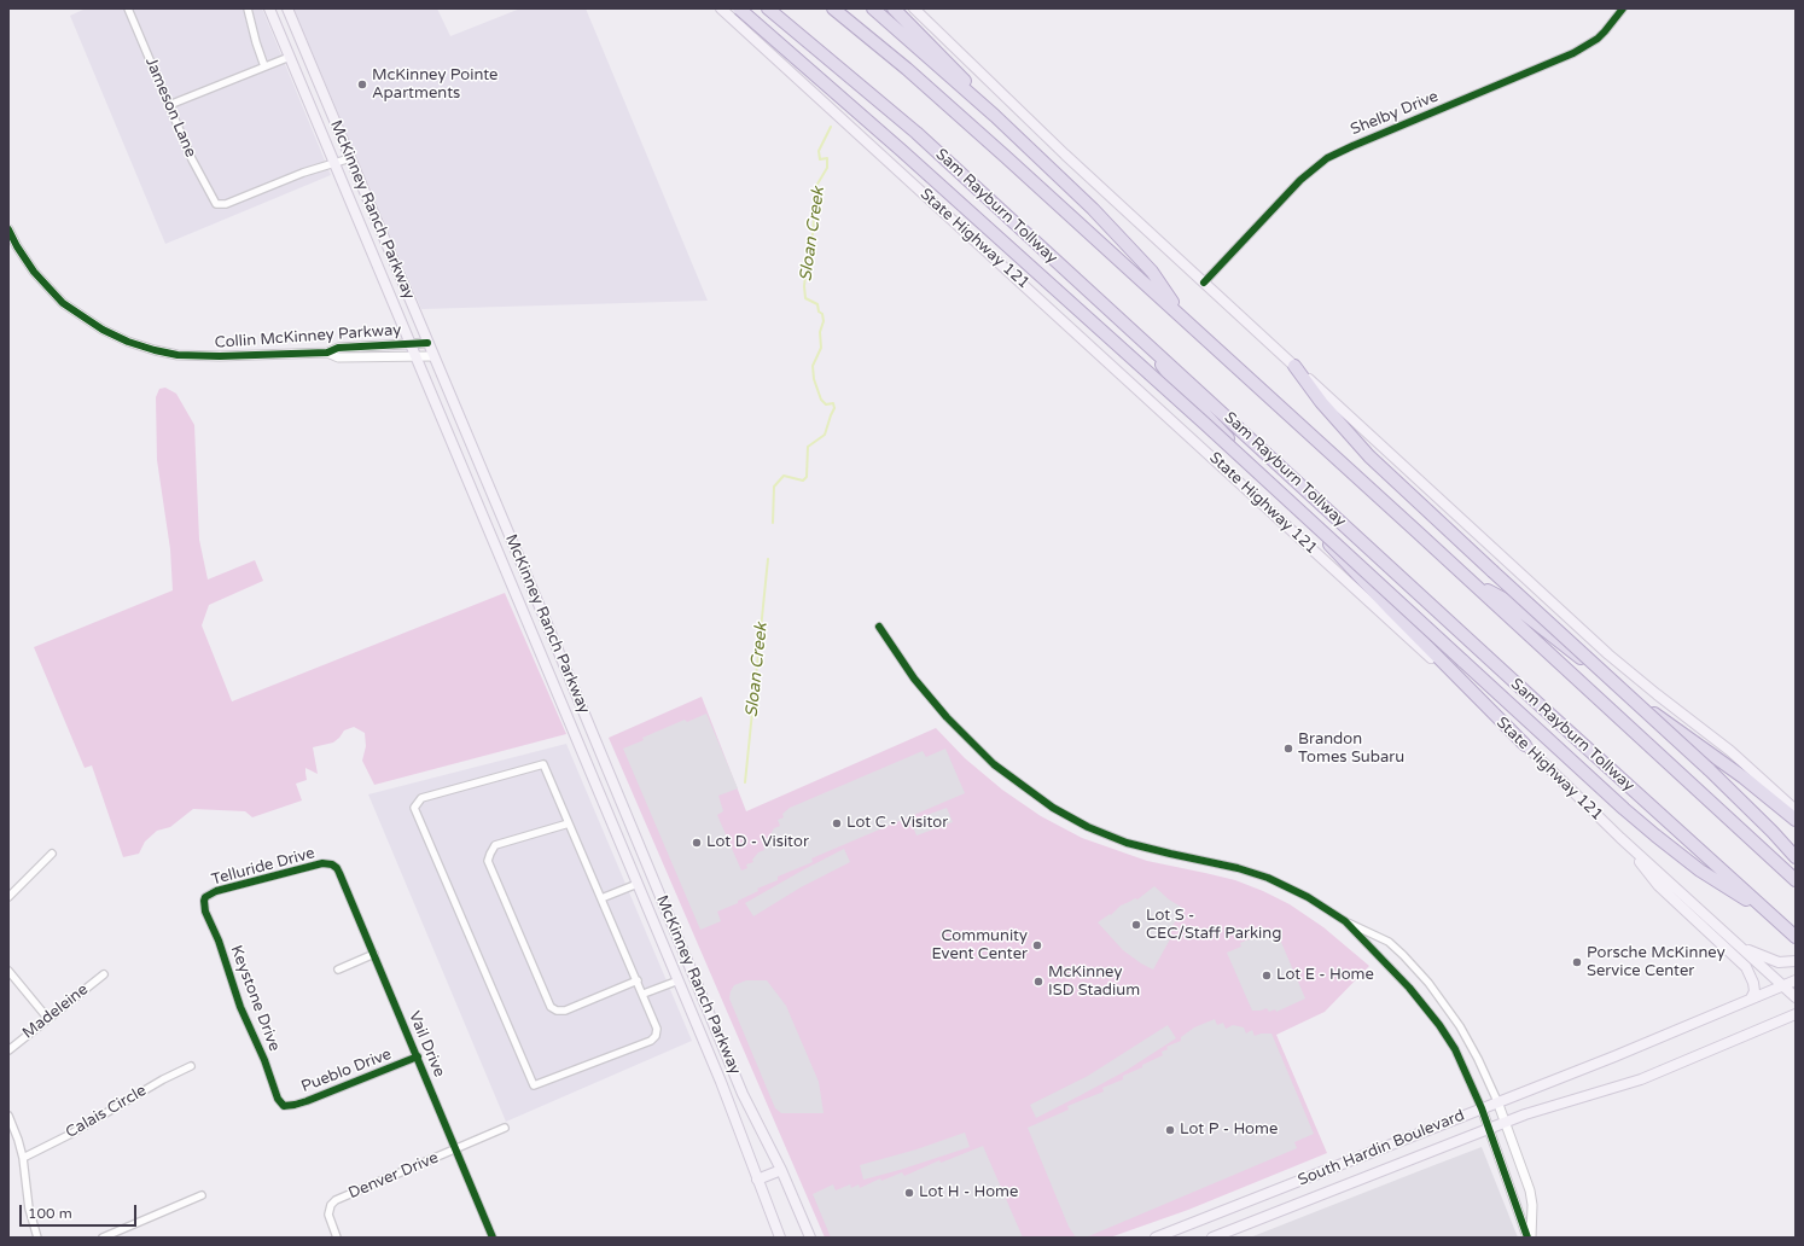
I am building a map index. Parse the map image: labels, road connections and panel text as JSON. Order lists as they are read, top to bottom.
{
  "streets": {
    "highway": ["Sam Rayburn Tollway"],
    "main road": ["McKinney Ranch Parkway", "State Highway 121", "South Hardin Boulevard"],
    "street": [
      "Jameson Lane",
      "Shelby Drive",
      "Collin McKinney Parkway",
      "Telluride Drive",
      "Keystone Drive",
      "Madeleine",
      "Vail Drive",
      "Pueblo Drive",
      "Calais Circle",
      "Denver Drive"
    ]
  },
  "crossings": [
    ["Jameson Lane", "McKinney Ranch Parkway"],
    ["McKinney Ranch Parkway", "Collin McKinney Parkway"],
    ["State Highway 121", "South Hardin Boulevard"],
    ["Telluride Drive", "Keystone Drive"],
    ["Telluride Drive", "Vail Drive"],
    ["Keystone Drive", "Pueblo Drive"],
    ["Vail Drive", "Pueblo Drive"],
    ["Vail Drive", "Denver Drive"]
  ],
  "water": ["Sloan Creek"],
  "places": [
    "McKinney Pointe Apartments",
    "Brandon Tomes Subaru",
    "Lot C - Visitor",
    "Lot D - Visitor",
    "Lot S - CEC/Staff Parking",
    "Community Event Center",
    "Porsche McKinney Service Center",
    "Lot E - Home",
    "McKinney ISD Stadium",
    "Lot P - Home",
    "Lot H - Home"
  ],
  "scale_bar": "100 m"
}
